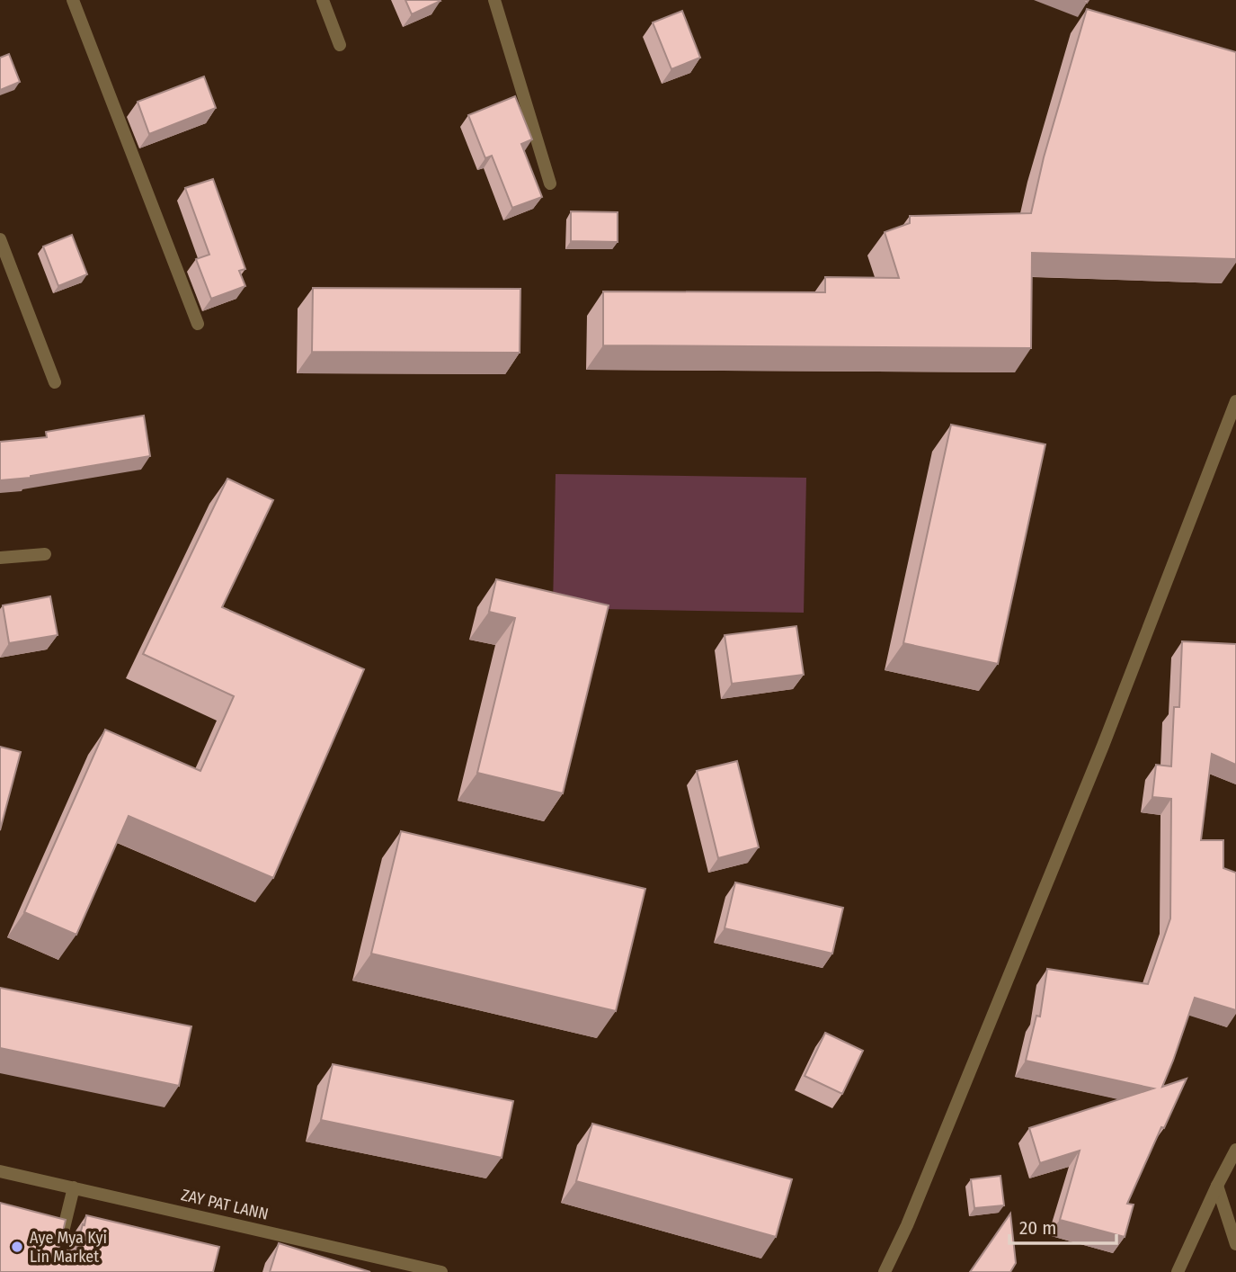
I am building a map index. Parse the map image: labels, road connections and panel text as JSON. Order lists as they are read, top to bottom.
{
  "streets": {
    "street": ["ZAY PAT LANN"]
  },
  "places": ["Aye Mya Kyi Lin Market"],
  "scale_bar": "20 m"
}
